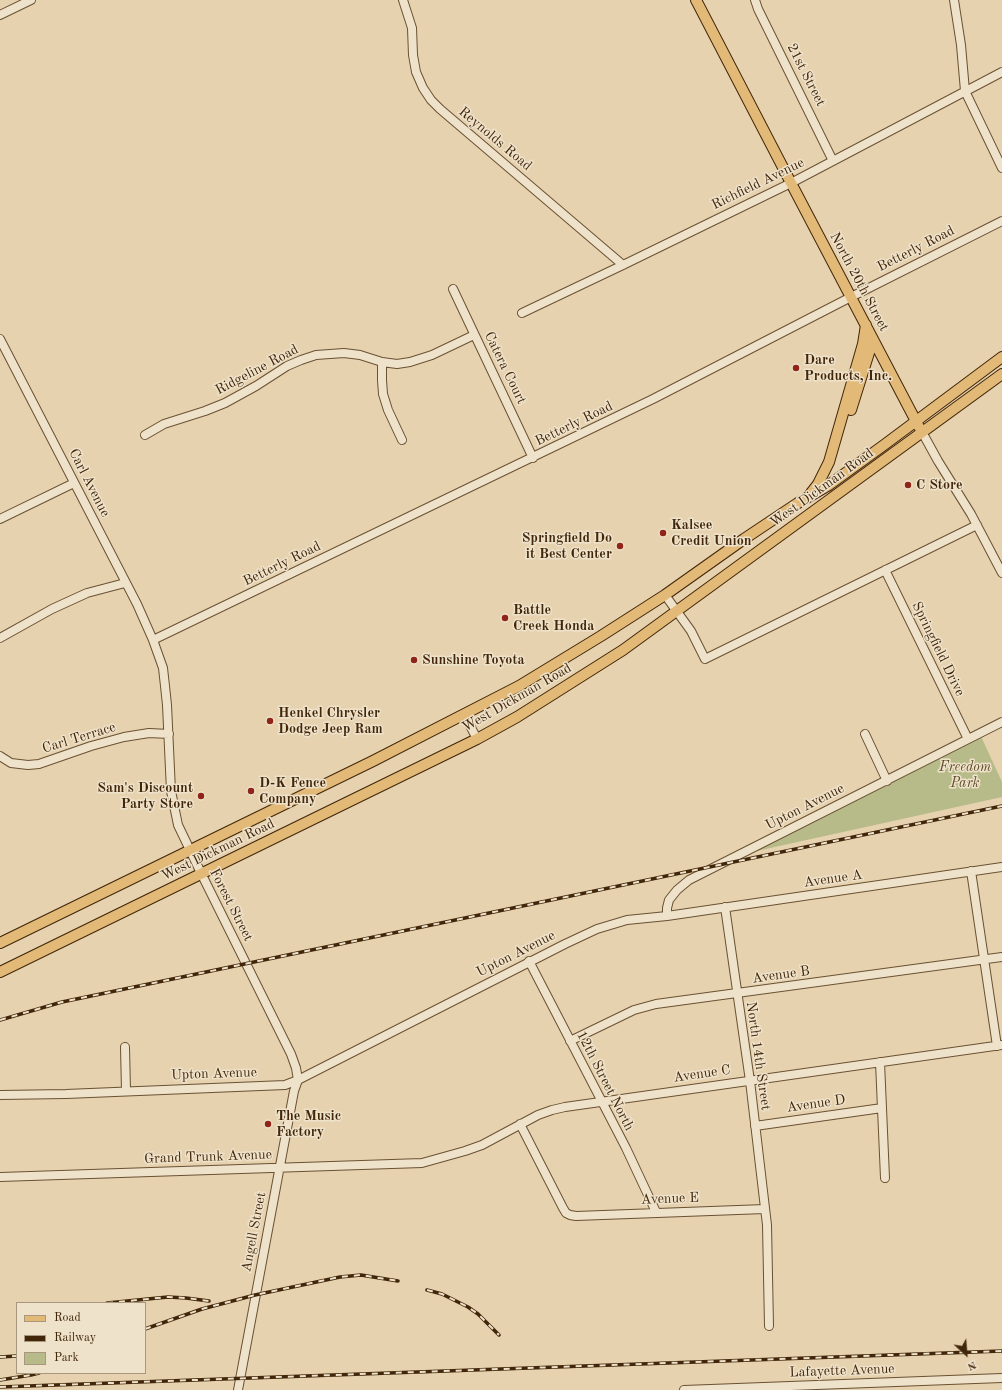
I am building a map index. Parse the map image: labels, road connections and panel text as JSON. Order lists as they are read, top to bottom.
{
  "streets": {
    "main road": ["North 20th Street", "West Dickman Road"],
    "street": [
      "21st Street",
      "Reynolds Road",
      "Richfield Avenue",
      "Betterly Road",
      "Catera Court",
      "Ridgeline Road",
      "Carl Avenue",
      "Springfield Drive",
      "Carl Terrace",
      "Upton Avenue",
      "Avenue A",
      "Forest Street",
      "Avenue B",
      "North 14th Street",
      "Avenue C",
      "12th Street North",
      "Avenue D",
      "Grand Trunk Avenue",
      "Avenue E",
      "Angell Street",
      "Lafayette Avenue"
    ]
  },
  "crossings": [
    ["21st Street", "Richfield Avenue"],
    ["Reynolds Road", "Richfield Avenue"],
    ["Richfield Avenue", "North 20th Street"],
    ["Betterly Road", "North 20th Street"],
    ["Betterly Road", "Catera Court"],
    ["Betterly Road", "Carl Avenue"],
    ["Betterly Road", "Forest Street"],
    ["North 20th Street", "West Dickman Road"],
    ["Catera Court", "Ridgeline Road"],
    ["Carl Avenue", "Forest Street"],
    ["West Dickman Road", "Forest Street"],
    ["Springfield Drive", "Upton Avenue"],
    ["Carl Terrace", "Forest Street"],
    ["Upton Avenue", "Avenue A"],
    ["Upton Avenue", "Forest Street"],
    ["Upton Avenue", "12th Street North"],
    ["Upton Avenue", "Angell Street"],
    ["Avenue A", "North 14th Street"],
    ["Forest Street", "Angell Street"],
    ["Avenue B", "North 14th Street"],
    ["Avenue B", "12th Street North"],
    ["North 14th Street", "Avenue C"],
    ["North 14th Street", "Avenue D"],
    ["North 14th Street", "Avenue E"],
    ["Avenue C", "12th Street North"],
    ["Avenue C", "Grand Trunk Avenue"],
    ["Avenue C", "Avenue E"],
    ["12th Street North", "Avenue E"],
    ["Grand Trunk Avenue", "Angell Street"]
  ],
  "parks": ["Freedom Park"],
  "places": [
    "Dare Products, Inc.",
    "C Store",
    "Kalsee Credit Union",
    "Springfield Do it Best Center",
    "Battle Creek Honda",
    "Sunshine Toyota",
    "Henkel Chrysler Dodge Jeep Ram",
    "D-K Fence Company",
    "Sam's Discount Party Store",
    "The Music Factory"
  ],
  "legend": ["Road", "Railway", "Park"],
  "north": "bottom right"
}
